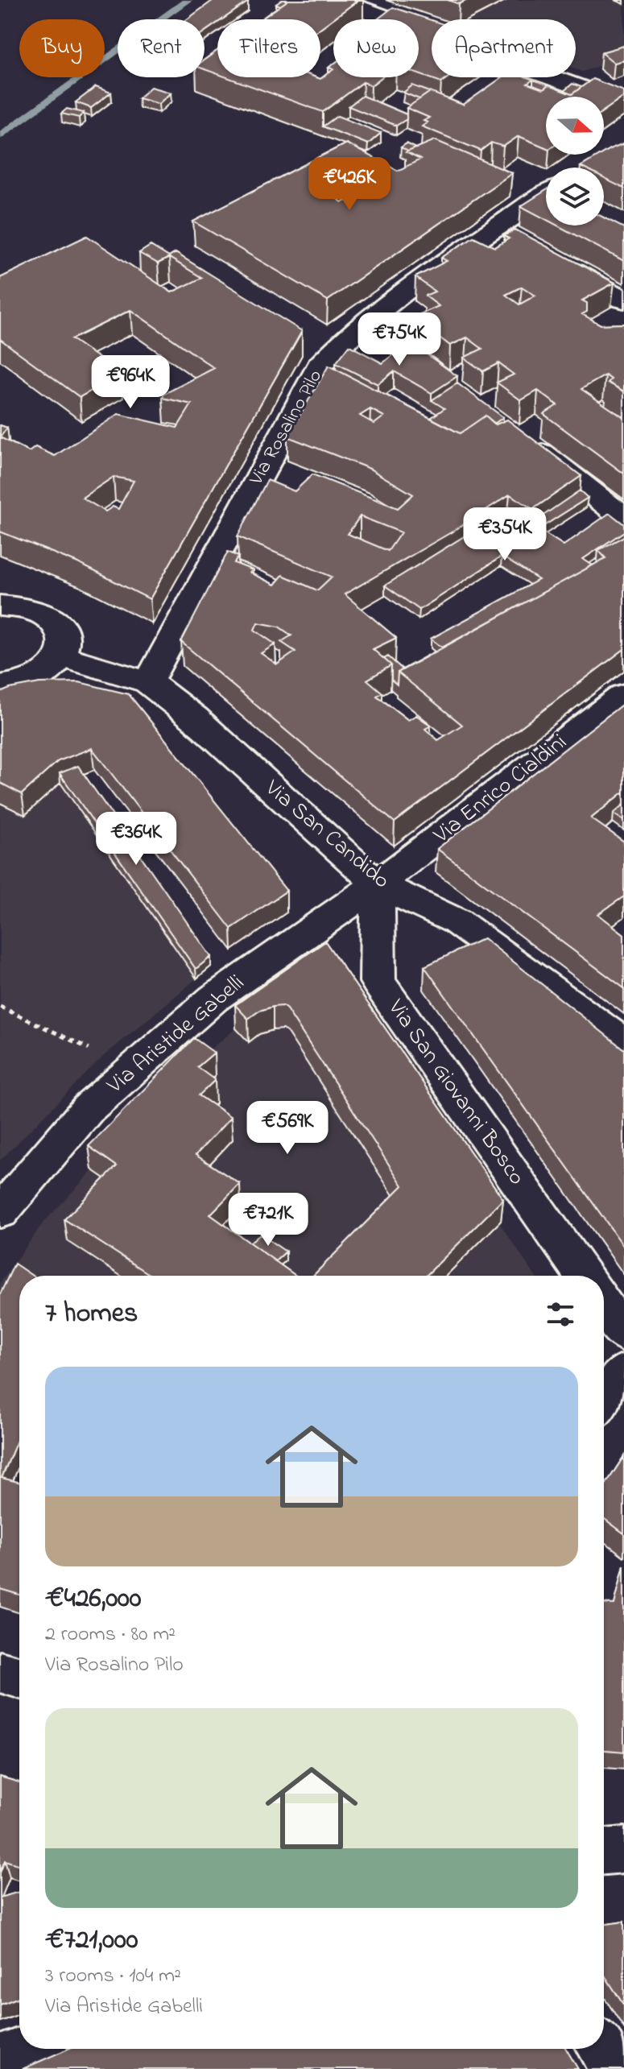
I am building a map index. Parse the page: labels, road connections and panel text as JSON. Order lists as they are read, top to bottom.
{
  "streets": {
    "street": [
      "Via Rosalino Pilo",
      "Via Enrico Cialdini",
      "Via San Candido",
      "Via Aristide Gabelli",
      "Via San Giovanni Bosco"
    ]
  },
  "crossings": [
    ["Via Rosalino Pilo", "Via San Candido"],
    ["Via Enrico Cialdini", "Via San Candido"],
    ["Via Enrico Cialdini", "Via Aristide Gabelli"],
    ["Via Enrico Cialdini", "Via San Giovanni Bosco"],
    ["Via San Candido", "Via Aristide Gabelli"],
    ["Via San Candido", "Via San Giovanni Bosco"],
    ["Via Aristide Gabelli", "Via San Giovanni Bosco"]
  ],
  "north": "right",
  "page": {
    "chip": [
      "Buy",
      "Rent",
      "Filters",
      "New",
      "Apartment"
    ],
    "price": [
      "€426K",
      "€754K",
      "€964K",
      "€354K",
      "€364K",
      "€569K",
      "€721K"
    ],
    "heading": "7 homes",
    "list": [
      {
        "name": "€426,000",
        "note": "2 rooms · 80 m² · Via Rosalino Pilo"
      },
      {
        "name": "€721,000",
        "note": "3 rooms · 104 m² · Via Aristide Gabelli"
      }
    ]
  }
}
